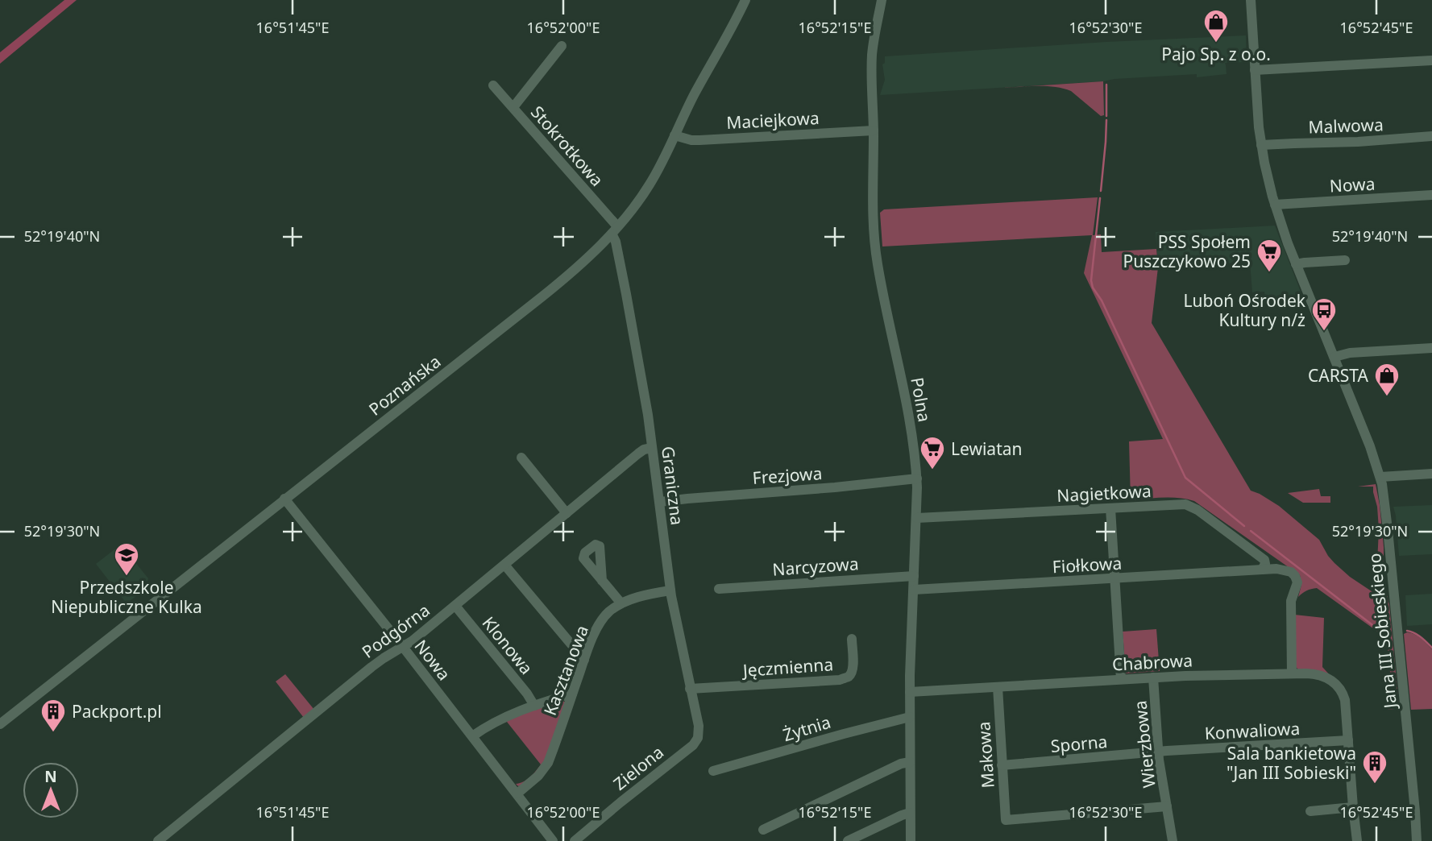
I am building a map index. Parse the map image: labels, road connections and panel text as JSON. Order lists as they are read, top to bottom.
{
  "streets": {
    "street": [
      "Maciejkowa",
      "Malwowa",
      "Stokrotkowa",
      "Nowa",
      "Poznańska",
      "Polna",
      "Frezjowa",
      "Graniczna",
      "Nagietkowa",
      "Fiołkowa",
      "Narcyzowa",
      "Podgórna",
      "Jana III Sobieskiego",
      "Klonowa",
      "Chabrowa",
      "Jęczmienna",
      "Kasztanowa",
      "Żytnia",
      "Konwaliowa",
      "Sporna",
      "Wierzbowa",
      "Makowa",
      "Zielona"
    ]
  },
  "crossings": [
    ["Maciejkowa", "Poznańska"],
    ["Maciejkowa", "Polna"],
    ["Malwowa", "Jana III Sobieskiego"],
    ["Stokrotkowa", "Poznańska"],
    ["Stokrotkowa", "Graniczna"],
    ["Nowa", "Poznańska"],
    ["Nowa", "Podgórna"],
    ["Nowa", "Jana III Sobieskiego"],
    ["Nowa", "Kasztanowa"],
    ["Poznańska", "Graniczna"],
    ["Polna", "Frezjowa"],
    ["Polna", "Nagietkowa"],
    ["Polna", "Fiołkowa"],
    ["Polna", "Narcyzowa"],
    ["Polna", "Chabrowa"],
    ["Polna", "Żytnia"],
    ["Frezjowa", "Graniczna"],
    ["Graniczna", "Podgórna"],
    ["Graniczna", "Jęczmienna"],
    ["Graniczna", "Kasztanowa"],
    ["Graniczna", "Zielona"],
    ["Nagietkowa", "Fiołkowa"],
    ["Fiołkowa", "Chabrowa"],
    ["Podgórna", "Klonowa"],
    ["Chabrowa", "Konwaliowa"],
    ["Chabrowa", "Wierzbowa"],
    ["Chabrowa", "Makowa"],
    ["Konwaliowa", "Sporna"],
    ["Konwaliowa", "Wierzbowa"],
    ["Sporna", "Wierzbowa"],
    ["Sporna", "Makowa"],
    ["Wierzbowa", "Makowa"]
  ],
  "places": {
    "shop": ["Pajo Sp. z o.o.", "CARSTA"],
    "supermarket": ["PSS Społem Puszczykowo 25", "Lewiatan"],
    "bus stop": ["Luboń Ośrodek Kultury n/ż"],
    "school or university": ["Przedszkole Niepubliczne Kulka"],
    "building": ["Packport.pl", "Sala bankietowa \"Jan III Sobieski\""]
  },
  "north": "top",
  "coordinates": [
    "16°51'45\"E",
    "16°52'00\"E",
    "16°52'15\"E",
    "16°52'30\"E",
    "16°52'45\"E",
    "52°19'40\"N",
    "52°19'30\"N"
  ]
}
